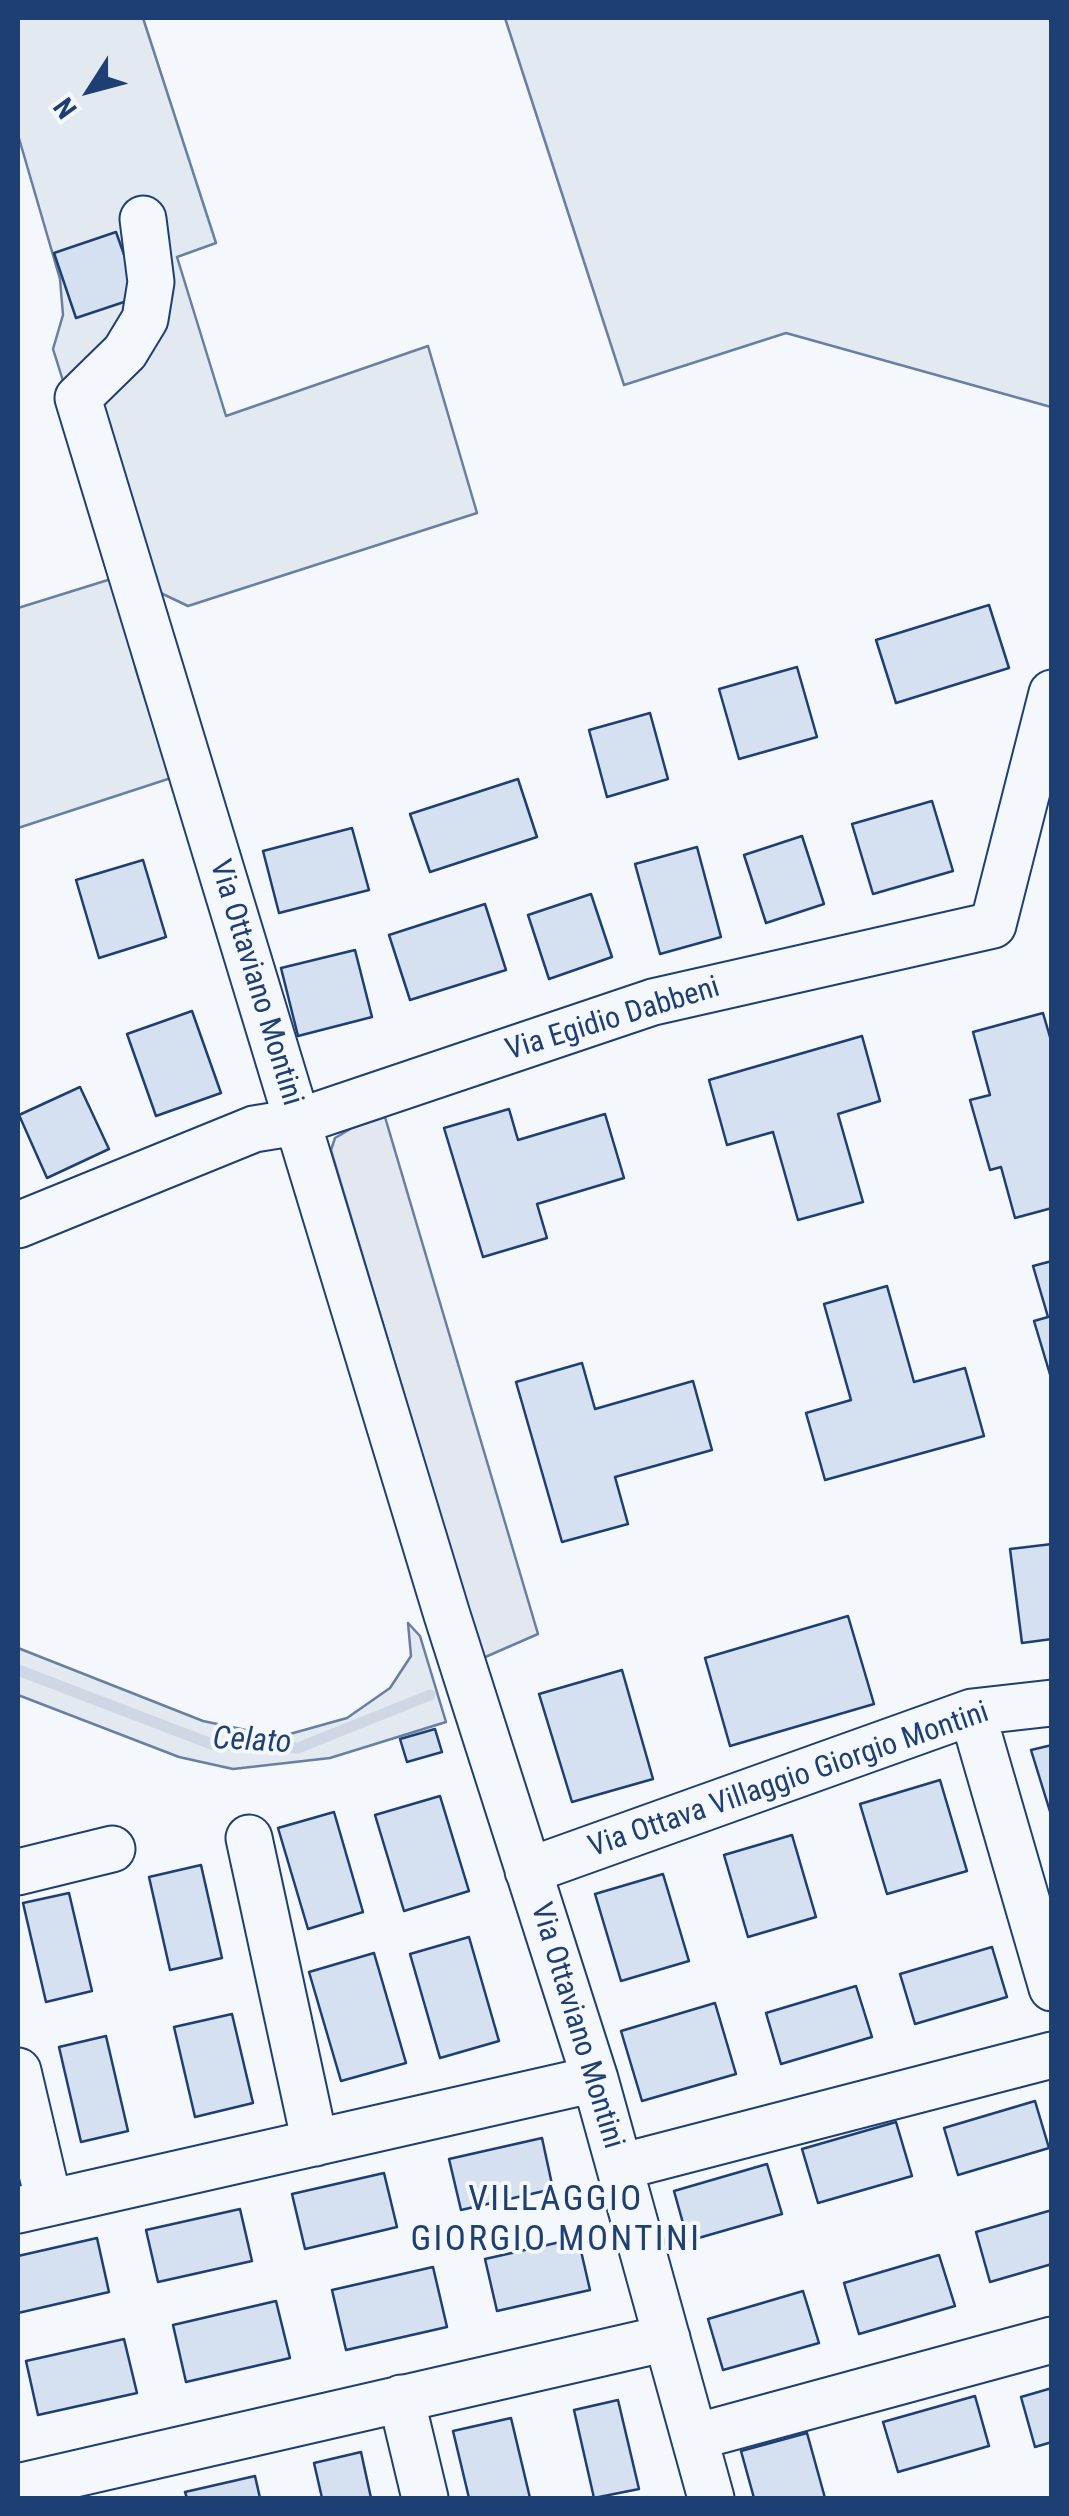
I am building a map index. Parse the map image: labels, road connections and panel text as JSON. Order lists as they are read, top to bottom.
{
  "streets": {
    "street": ["Via Ottaviano Montini", "Via Egidio Dabbeni", "Via Ottava Villaggio Giorgio Montini"]
  },
  "crossings": [
    ["Via Ottaviano Montini", "Via Egidio Dabbeni"],
    ["Via Ottaviano Montini", "Via Ottava Villaggio Giorgio Montini"]
  ],
  "districts": ["VILLAGGIO GIORGIO MONTINI"],
  "water": ["Celato"],
  "north": "bottom left"
}
